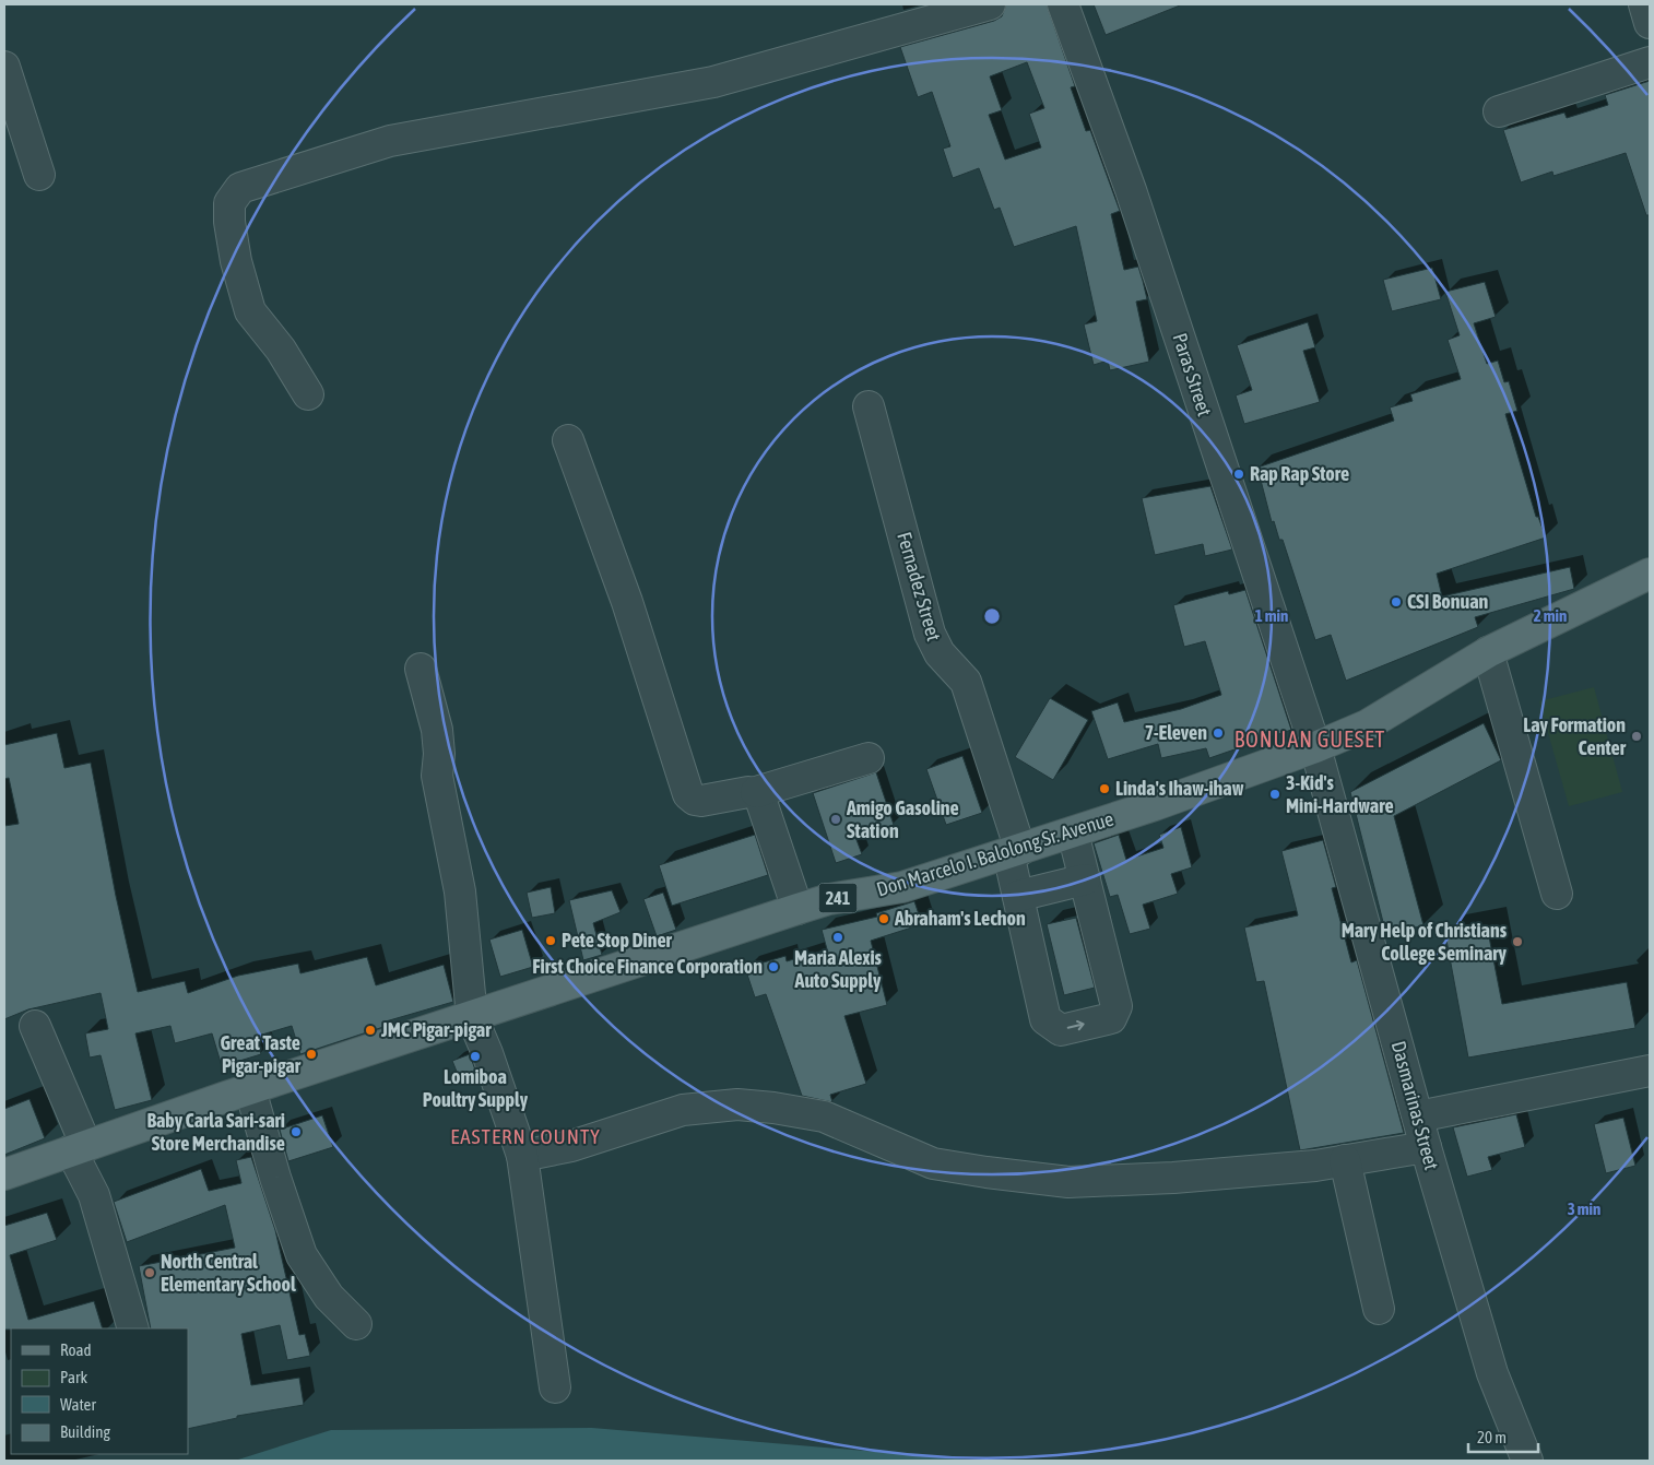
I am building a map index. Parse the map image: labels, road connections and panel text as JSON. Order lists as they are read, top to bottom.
{
  "streets": {
    "main road": ["Don Marcelo I. Balolong Sr. Avenue", "241"],
    "street": ["Paras Street", "Fernadez Street", "Dasmarinas Street"]
  },
  "crossings": [
    ["Paras Street", "Don Marcelo I. Balolong Sr. Avenue"],
    ["Paras Street", "Dasmarinas Street"],
    ["Fernadez Street", "Don Marcelo I. Balolong Sr. Avenue"],
    ["Don Marcelo I. Balolong Sr. Avenue", "Dasmarinas Street"]
  ],
  "districts": ["BONUAN GUESET", "EASTERN COUNTY"],
  "places": [
    "Rap Rap Store",
    "CSI Bonuan",
    "7-Eleven",
    "Lay Formation Center",
    "Linda's Ihaw-ihaw",
    "3-Kid's Mini-Hardware",
    "Amigo Gasoline Station",
    "Abraham's Lechon",
    "Maria Alexis Auto Supply",
    "Pete Stop Diner",
    "Mary Help of Christians College Seminary",
    "First Choice Finance Corporation",
    "JMC Pigar-pigar",
    "Great Taste Pigar-pigar",
    "Lomiboa Poultry Supply",
    "Baby Carla Sari-sari Store Merchandise",
    "North Central Elementary School"
  ],
  "legend": [
    "Road",
    "Park",
    "Water",
    "Building"
  ],
  "scale_bar": "20 m",
  "rings": ["1 min", "2 min", "3 min"]
}
